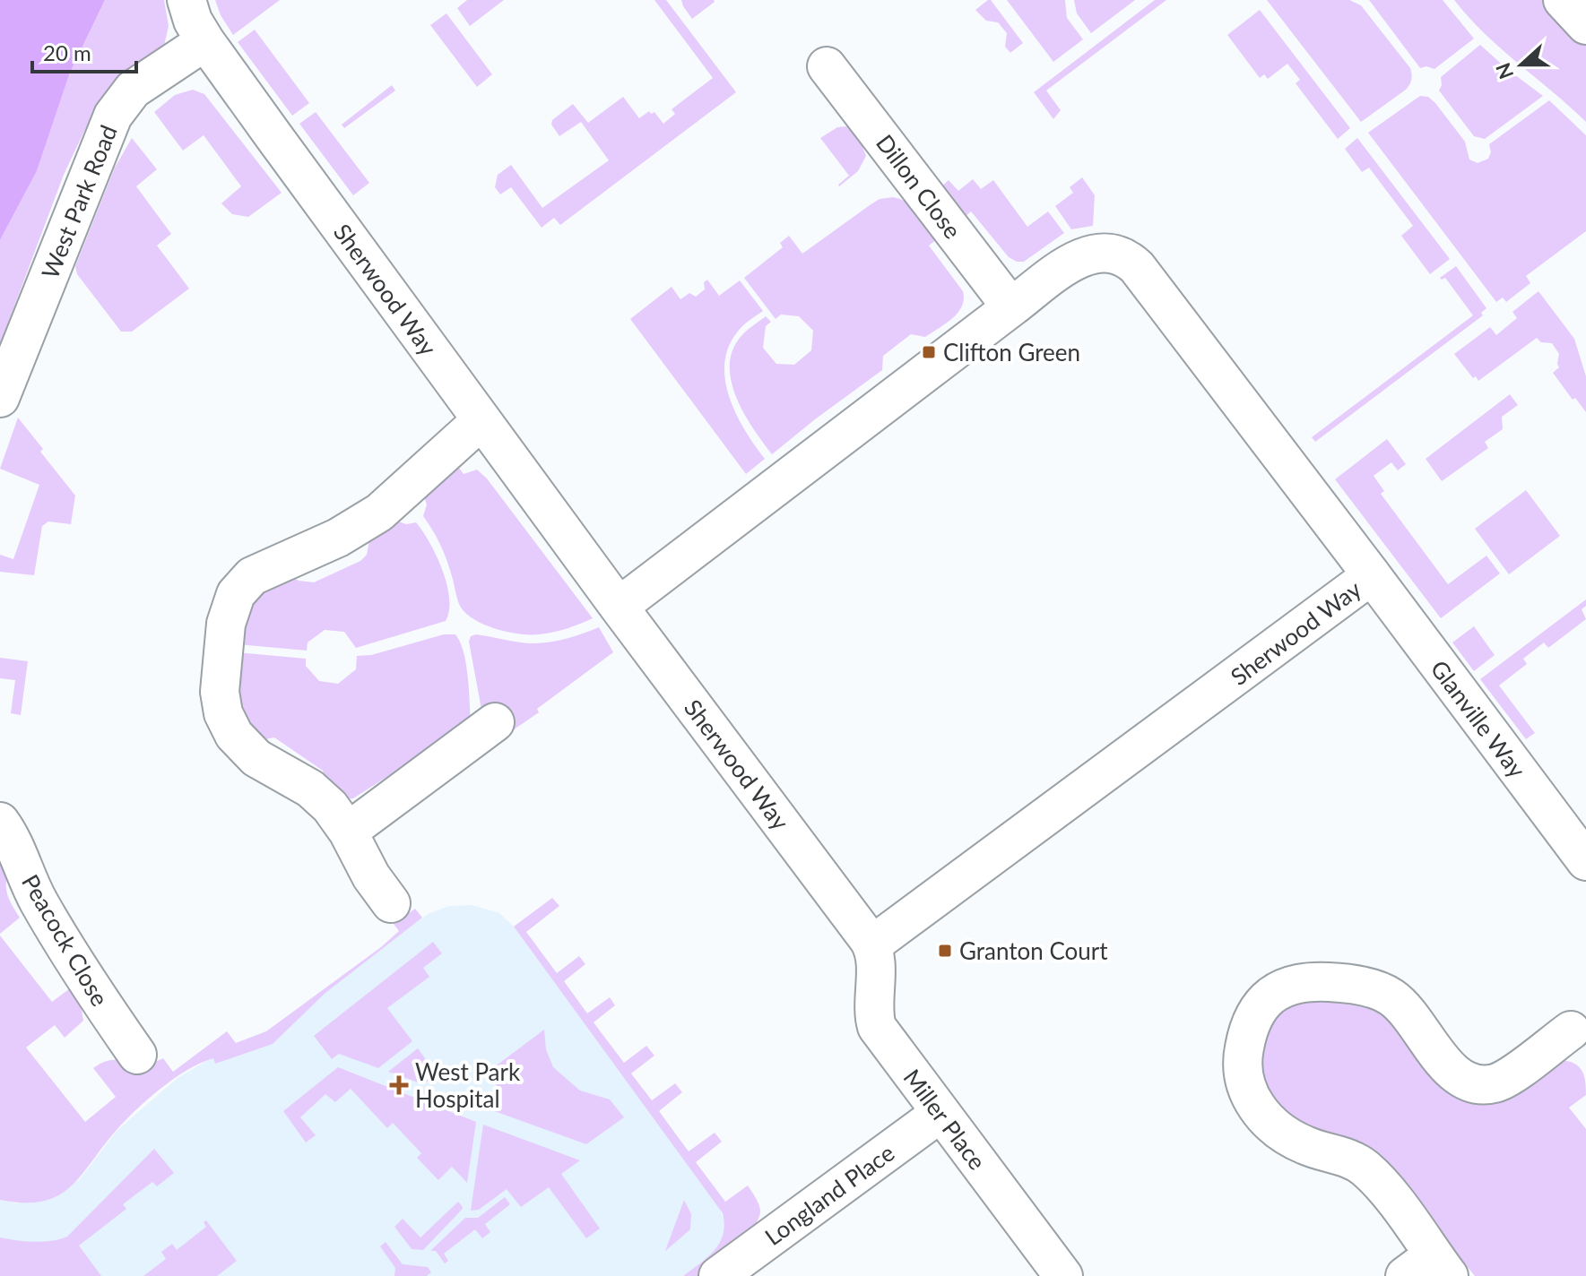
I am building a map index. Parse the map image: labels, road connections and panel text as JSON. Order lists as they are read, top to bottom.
{
  "streets": {
    "street": [
      "Dillon Close",
      "West Park Road",
      "Sherwood Way",
      "Glanville Way",
      "Peacock Close",
      "Miller Place",
      "Longland Place"
    ]
  },
  "crossings": [
    ["Dillon Close", "Sherwood Way"],
    ["West Park Road", "Sherwood Way"],
    ["Sherwood Way", "Glanville Way"],
    ["Sherwood Way", "Miller Place"],
    ["Miller Place", "Longland Place"]
  ],
  "places": {
    "transit": ["Clifton Green", "Granton Court"],
    "health": ["West Park Hospital"]
  },
  "scale_bar": "20 m",
  "north": "left"
}
